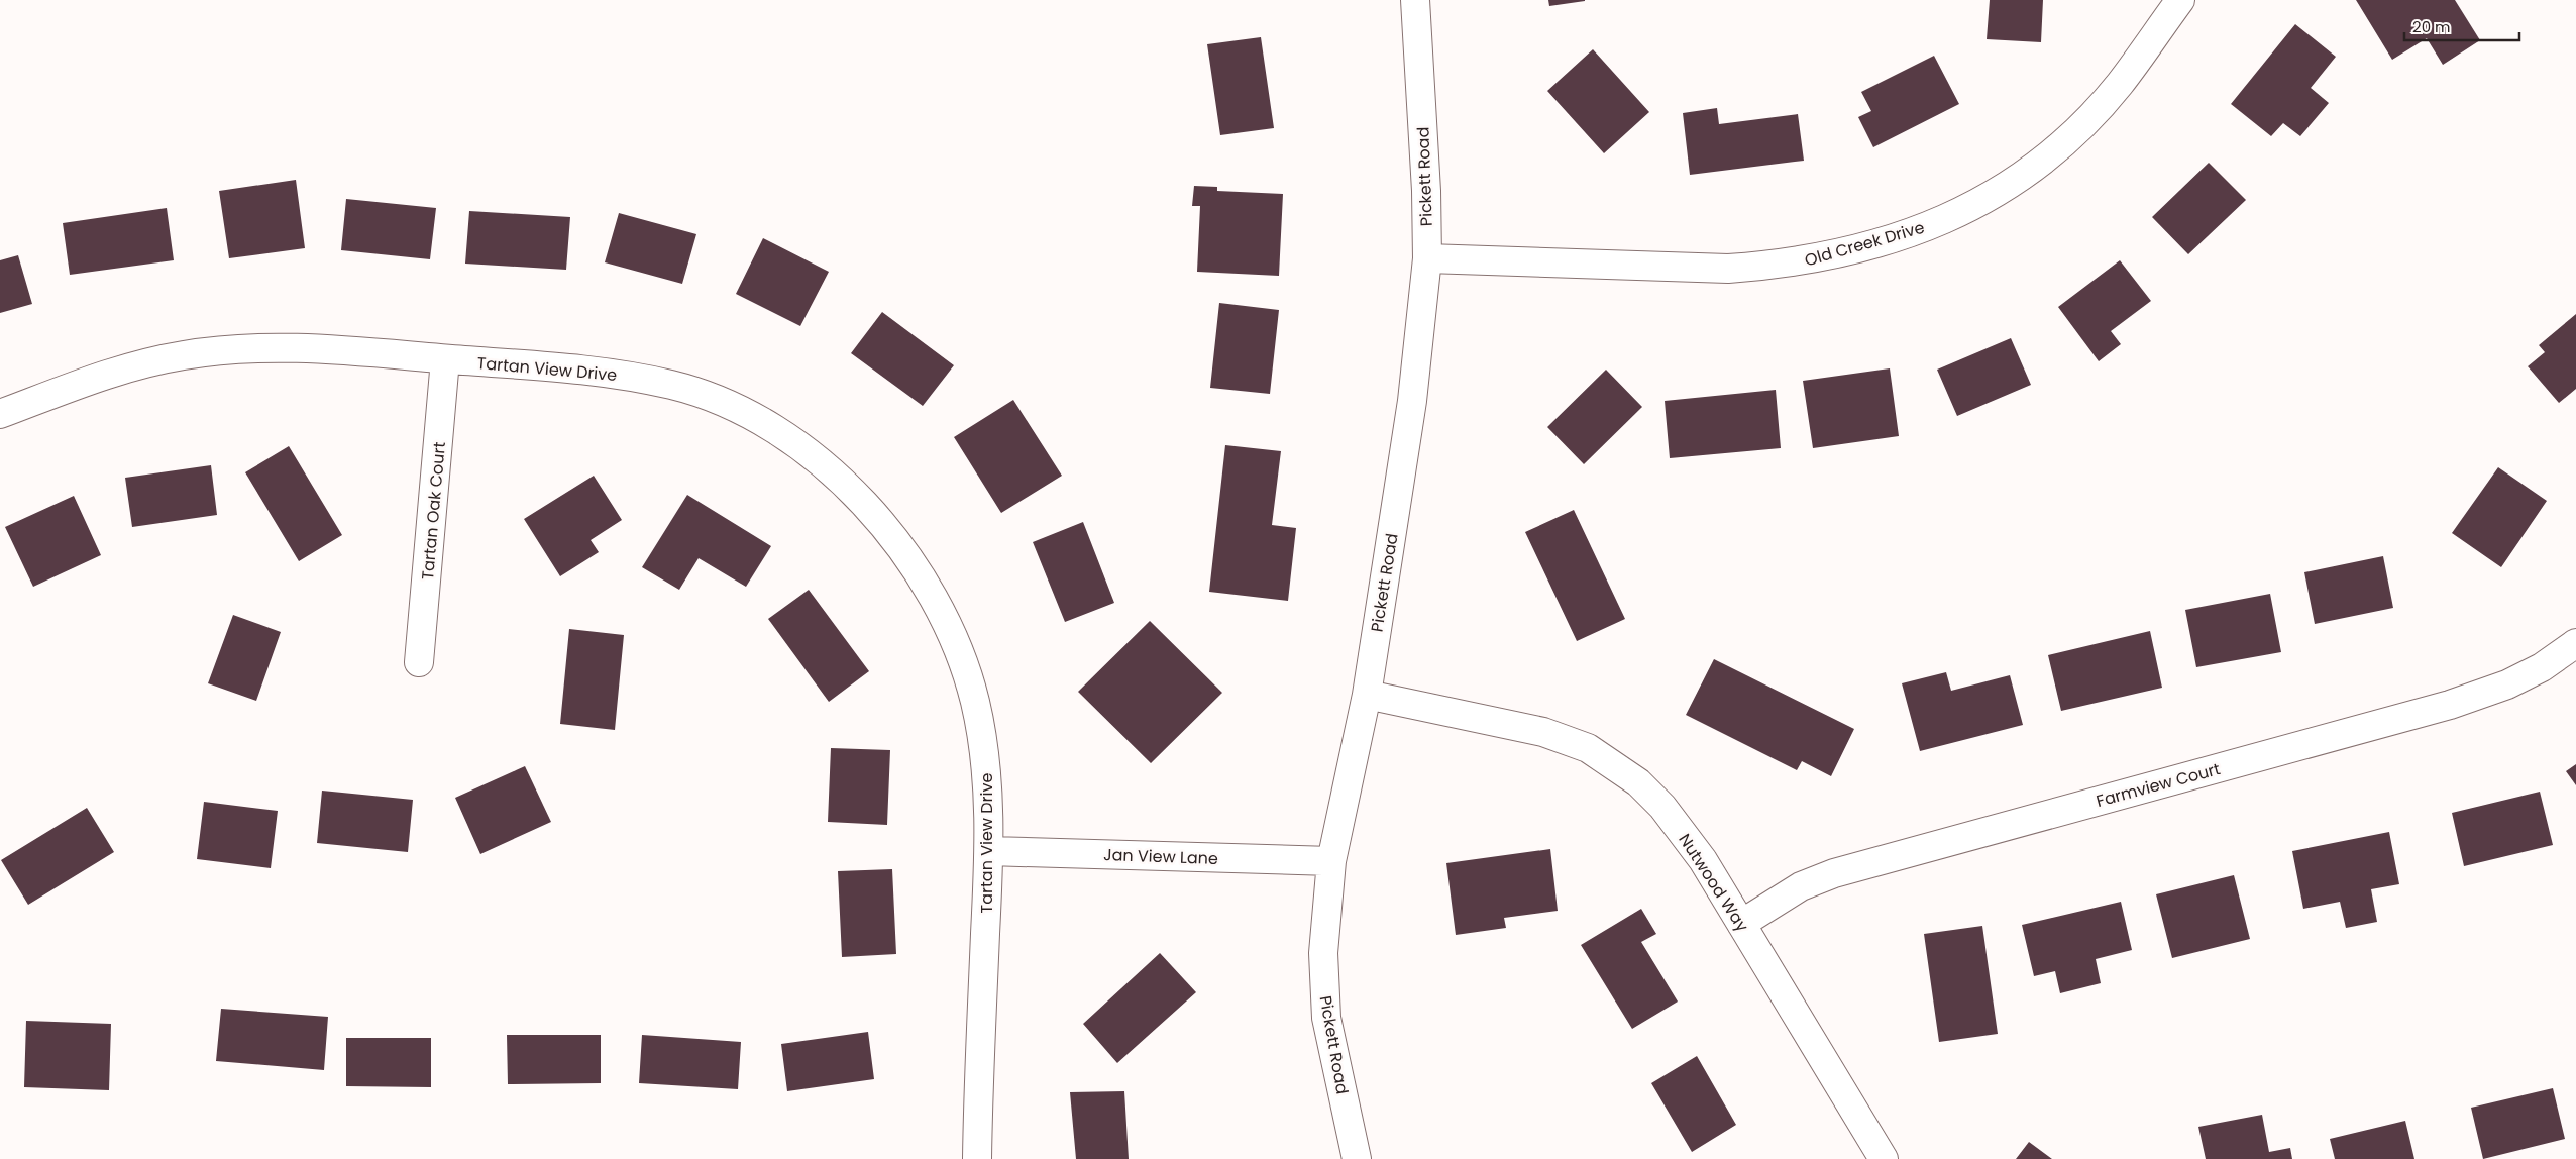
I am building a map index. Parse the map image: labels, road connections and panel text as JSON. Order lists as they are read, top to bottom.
{
  "streets": {
    "street": [
      "Pickett Road",
      "Old Creek Drive",
      "Tartan View Drive",
      "Tartan Oak Court",
      "Farmview Court",
      "Jan View Lane",
      "Nutwood Way"
    ]
  },
  "crossings": [
    ["Pickett Road", "Old Creek Drive"],
    ["Pickett Road", "Jan View Lane"],
    ["Pickett Road", "Nutwood Way"],
    ["Tartan View Drive", "Tartan Oak Court"],
    ["Tartan View Drive", "Jan View Lane"],
    ["Farmview Court", "Nutwood Way"]
  ],
  "scale_bar": "20 m"
}
